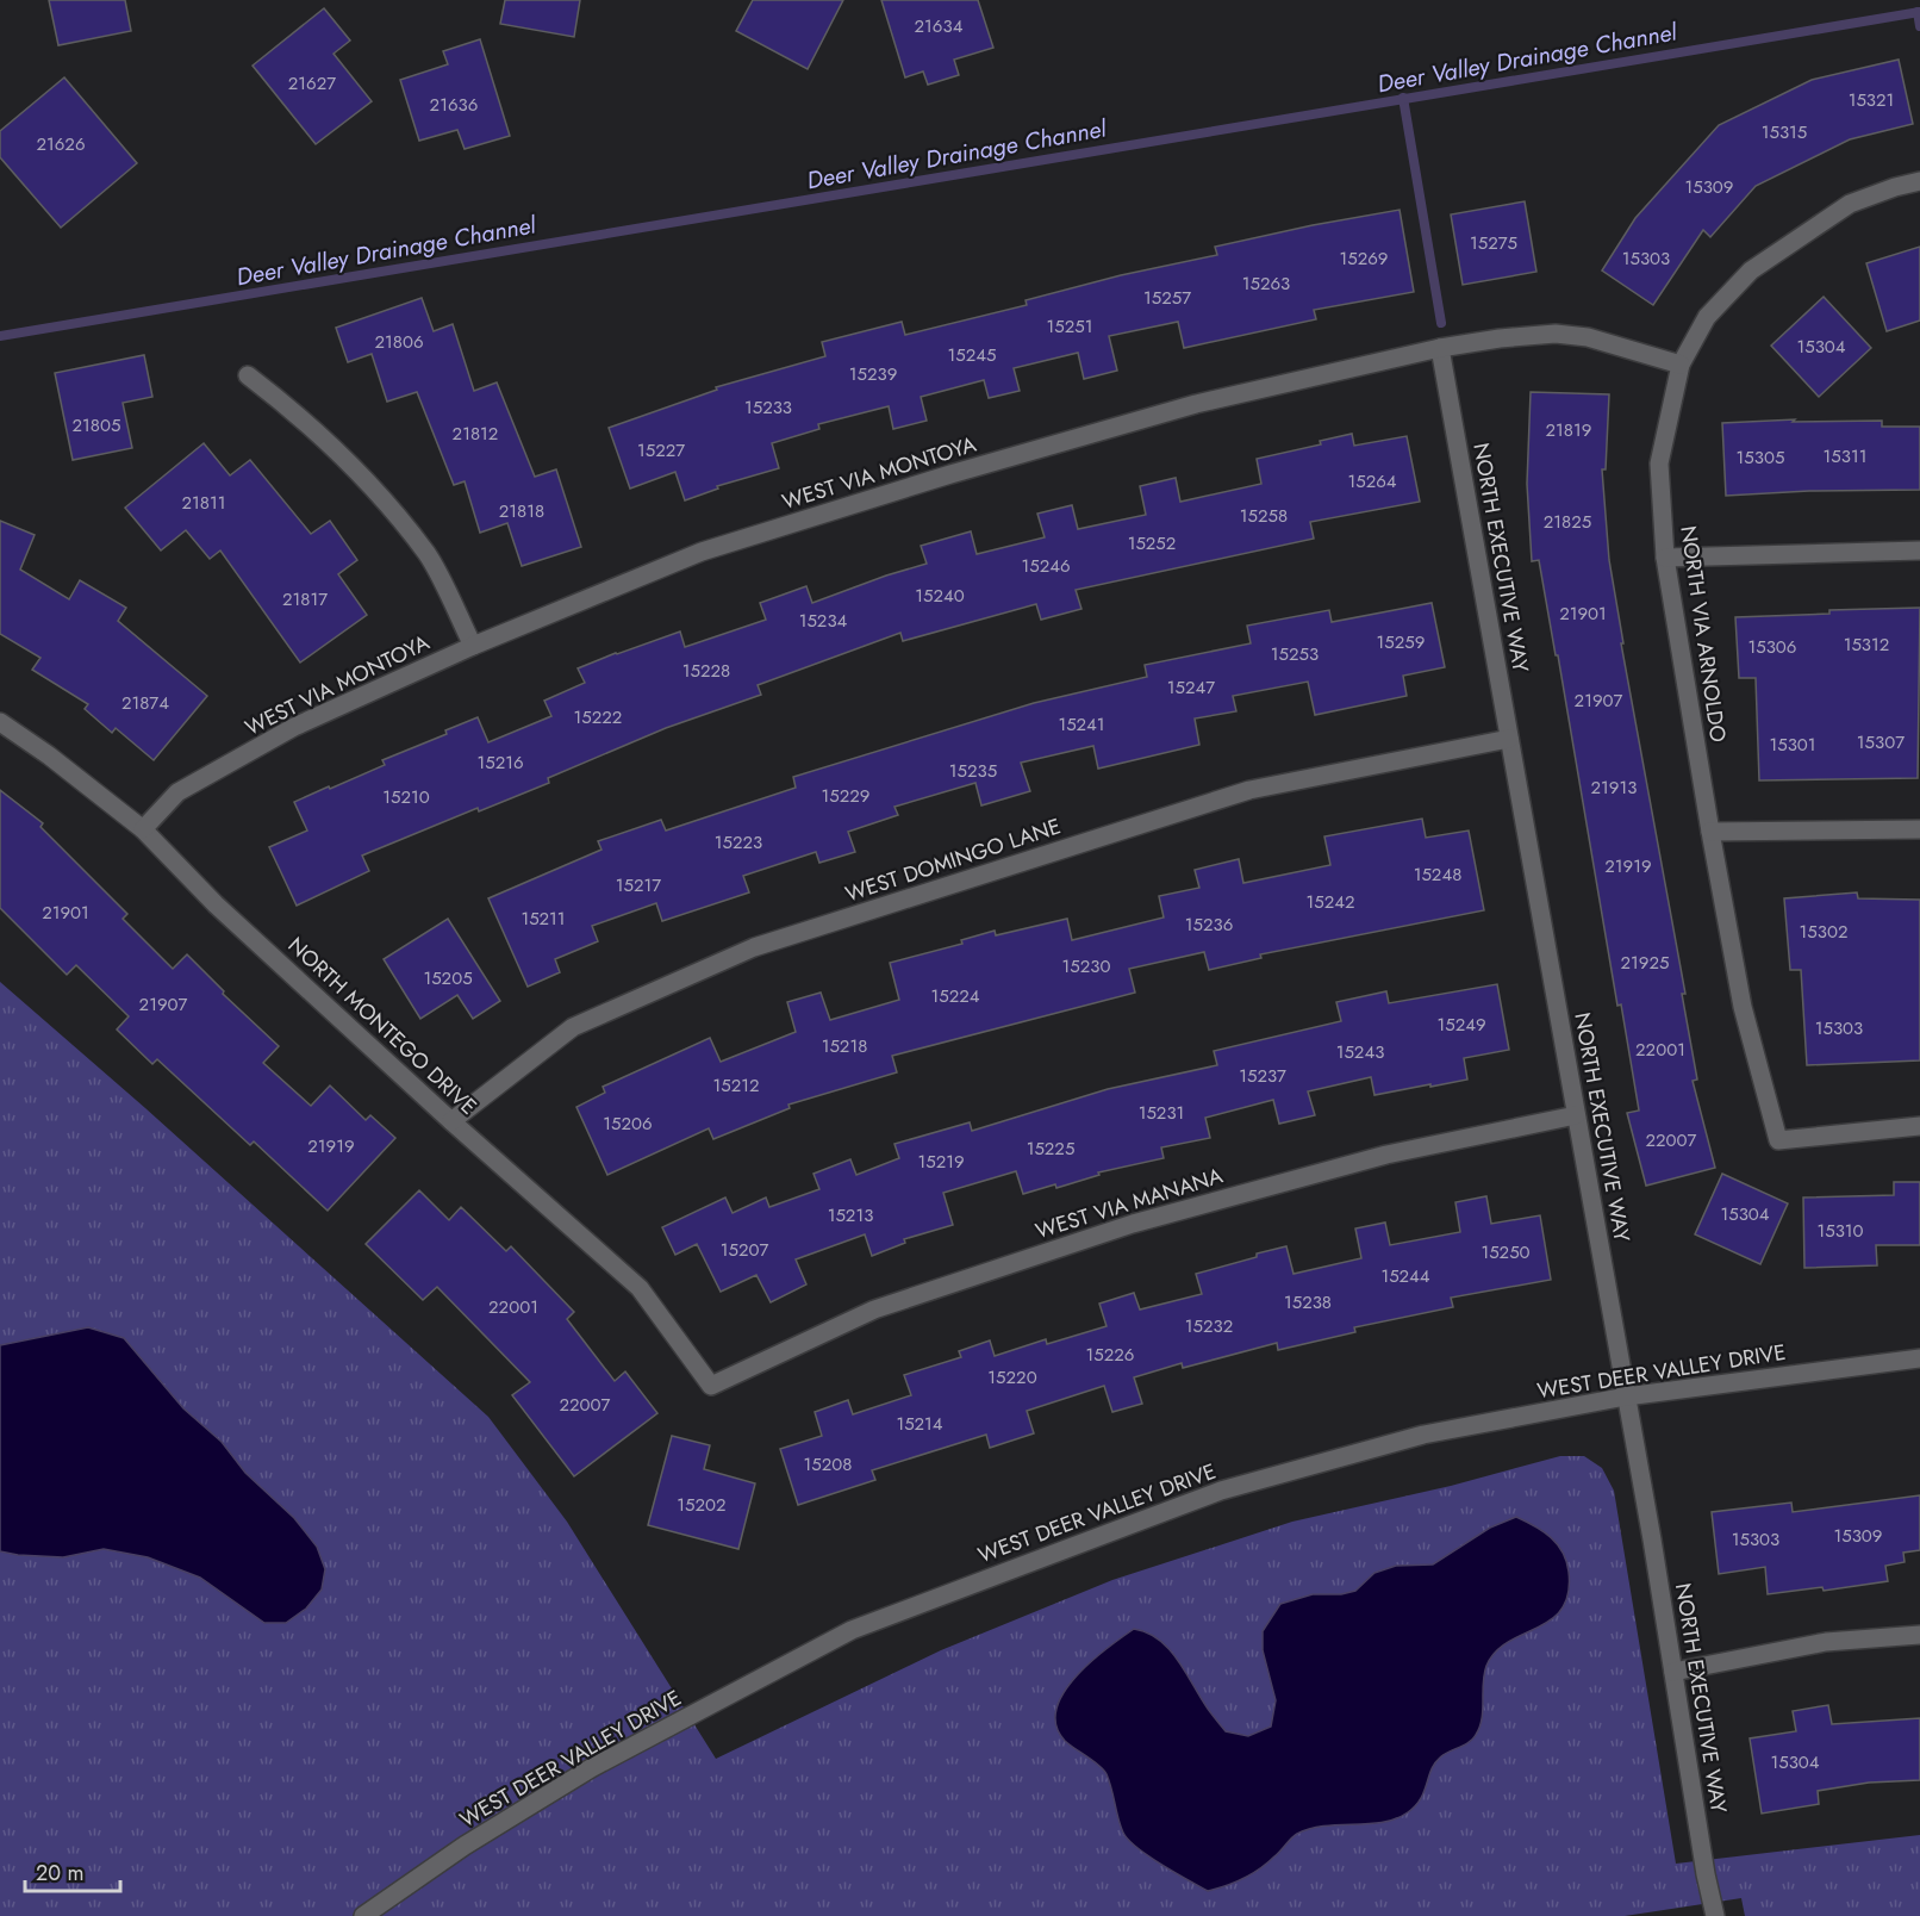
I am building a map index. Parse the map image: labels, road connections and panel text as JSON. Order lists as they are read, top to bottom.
{
  "streets": {
    "street": [
      "WEST VIA MONTOYA",
      "NORTH EXECUTIVE WAY",
      "NORTH VIA ARNOLDO",
      "WEST DOMINGO LANE",
      "NORTH MONTEGO DRIVE",
      "WEST VIA MANANA",
      "WEST DEER VALLEY DRIVE"
    ]
  },
  "crossings": [
    ["WEST VIA MONTOYA", "NORTH EXECUTIVE WAY"],
    ["WEST VIA MONTOYA", "NORTH VIA ARNOLDO"],
    ["WEST VIA MONTOYA", "NORTH MONTEGO DRIVE"],
    ["NORTH EXECUTIVE WAY", "WEST DOMINGO LANE"],
    ["NORTH EXECUTIVE WAY", "WEST VIA MANANA"],
    ["NORTH EXECUTIVE WAY", "WEST DEER VALLEY DRIVE"],
    ["WEST DOMINGO LANE", "NORTH MONTEGO DRIVE"],
    ["NORTH MONTEGO DRIVE", "WEST VIA MANANA"]
  ],
  "water": ["Deer Valley Drainage Channel"],
  "house_numbers": [
    "21634",
    "21627",
    "15321",
    "21636",
    "15315",
    "21626",
    "15309",
    "15275",
    "15269",
    "15303",
    "15263",
    "15257",
    "15251",
    "21806",
    "15304",
    "15245",
    "15239",
    "15233",
    "21805",
    "21819",
    "21812",
    "15227",
    "15311",
    "15305",
    "15264",
    "21811",
    "21818",
    "15258",
    "21825",
    "15252",
    "15246",
    "15240",
    "21817",
    "21901",
    "15234",
    "15259",
    "15312",
    "15306",
    "15253",
    "15228",
    "15247",
    "21907",
    "21874",
    "15222",
    "15241",
    "15307",
    "15301",
    "15216",
    "15235",
    "21913",
    "15229",
    "15210",
    "15223",
    "21919",
    "15248",
    "15217",
    "15242",
    "21901",
    "15211",
    "15236",
    "15302",
    "21925",
    "15230",
    "15205",
    "15224",
    "21907",
    "15249",
    "15303",
    "15218",
    "22001",
    "15243",
    "15237",
    "15212",
    "15231",
    "15206",
    "22007",
    "21919",
    "15225",
    "15219",
    "15304",
    "15213",
    "15310",
    "15207",
    "15250",
    "15244",
    "15238",
    "22001",
    "15232",
    "15226",
    "15220",
    "22007",
    "15214",
    "15208",
    "15202",
    "15309",
    "15303",
    "15304"
  ],
  "scale_bar": "20 m"
}
